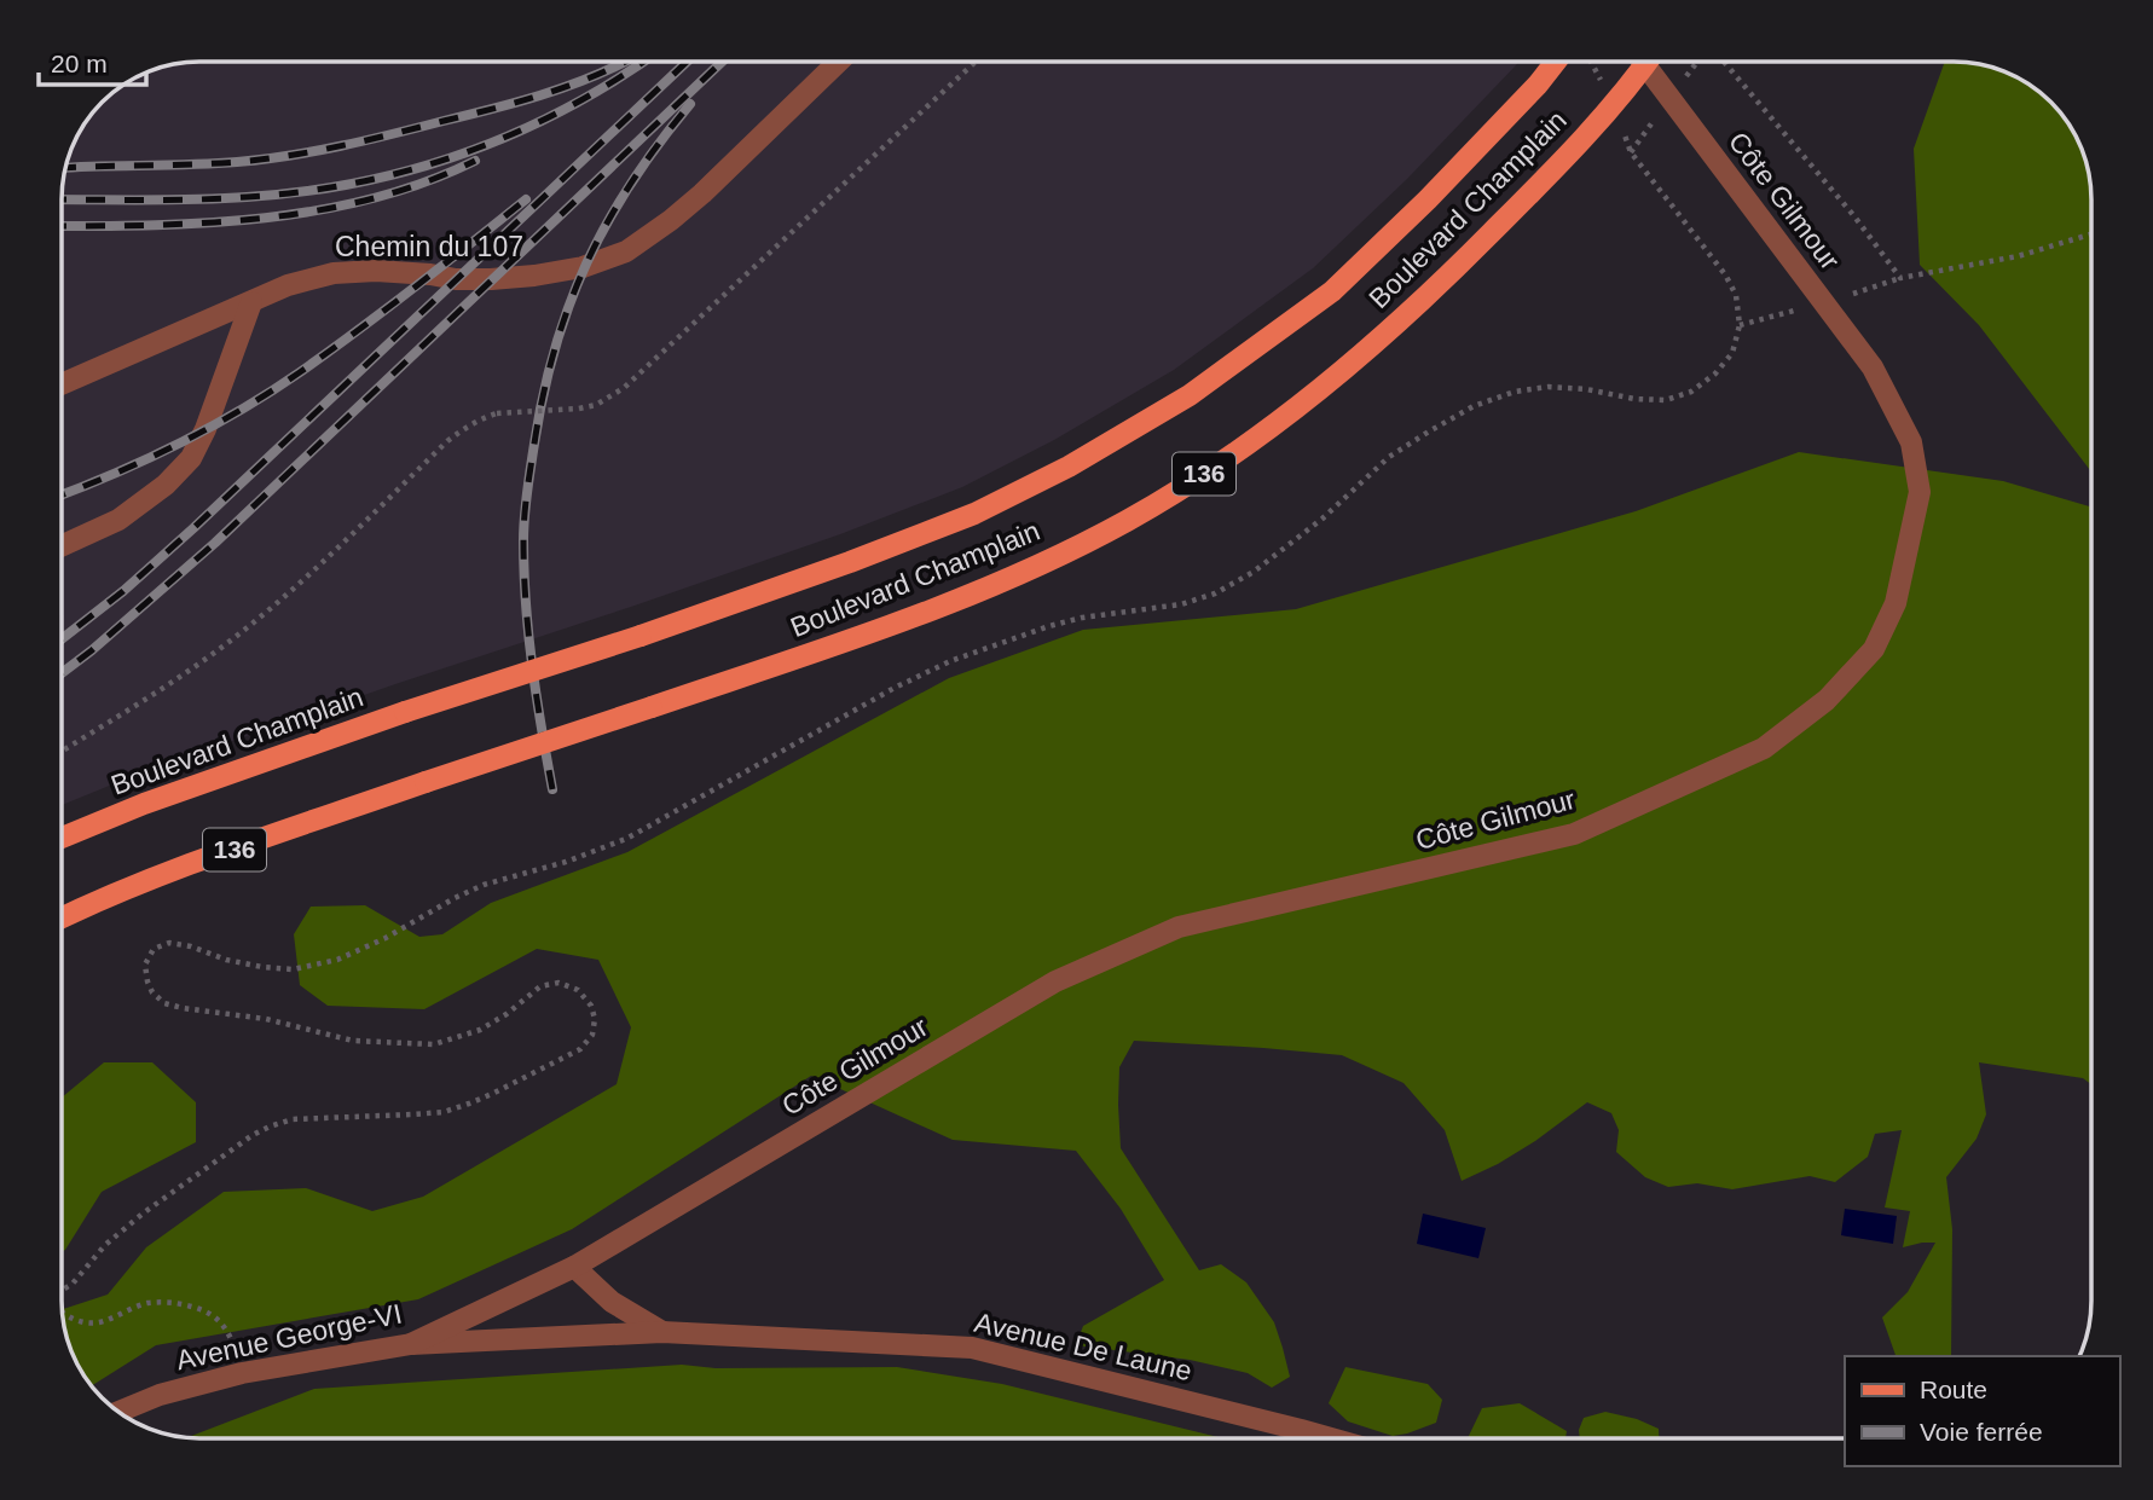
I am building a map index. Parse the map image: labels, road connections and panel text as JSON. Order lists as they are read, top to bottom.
{
  "streets": {
    "main road": ["Boulevard Champlain", "136"],
    "street": [
      "Côte Gilmour",
      "Chemin du 107",
      "Avenue George-VI",
      "Avenue De Laune"
    ]
  },
  "crossings": [
    ["Côte Gilmour", "Boulevard Champlain"],
    ["Côte Gilmour", "Avenue George-VI"],
    ["Côte Gilmour", "Avenue De Laune"],
    ["Avenue George-VI", "Avenue De Laune"]
  ],
  "legend": ["Route", "Voie ferrée"],
  "scale_bar": "20 m"
}
